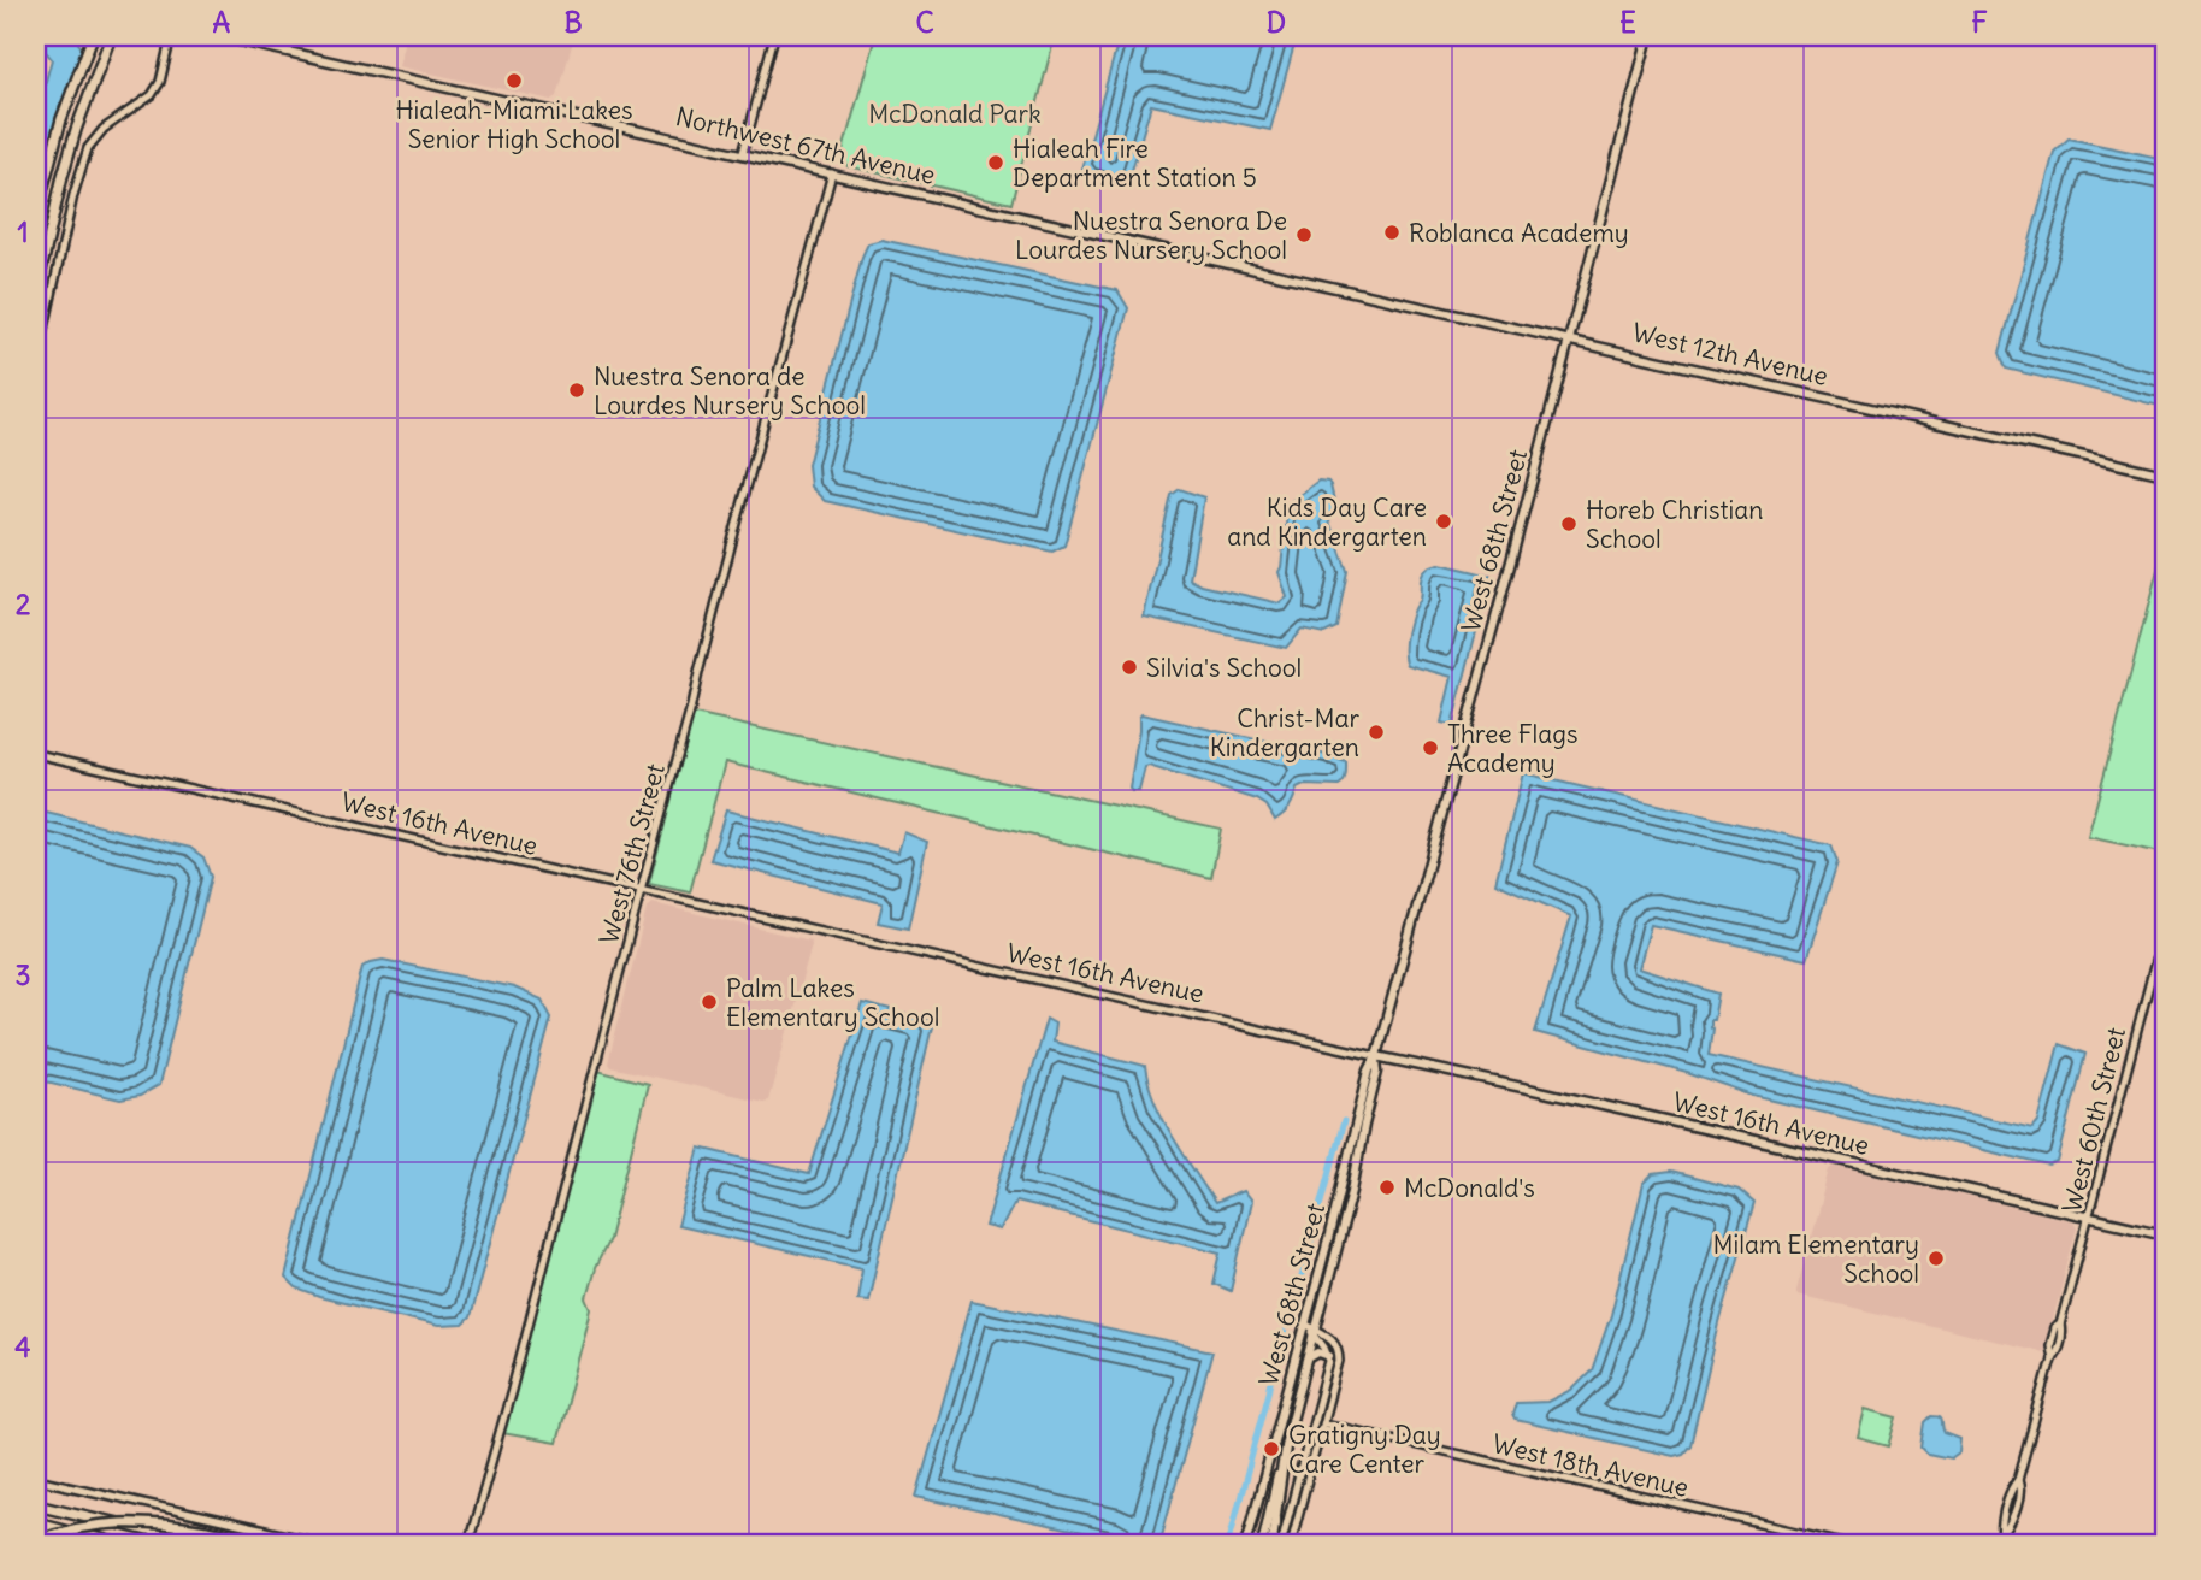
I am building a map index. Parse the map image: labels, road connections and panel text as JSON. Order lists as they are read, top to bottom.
{
  "streets": {
    "main road": [
      "Northwest 67th Avenue",
      "West 12th Avenue",
      "West 68th Street",
      "West 16th Avenue"
    ],
    "street": ["West 76th Street", "West 60th Street", "West 18th Avenue"]
  },
  "crossings": [
    ["Northwest 67th Avenue", "West 12th Avenue"],
    ["Northwest 67th Avenue", "West 76th Street"],
    ["West 12th Avenue", "West 68th Street"],
    ["West 68th Street", "West 16th Avenue"],
    ["West 16th Avenue", "West 76th Street"],
    ["West 16th Avenue", "West 60th Street"]
  ],
  "parks": ["McDonald Park"],
  "places": [
    "Hialeah-Miami Lakes Senior High School",
    "Hialeah Fire Department Station 5",
    "Roblanca Academy",
    "Nuestra Senora De Lourdes Nursery School",
    "Nuestra Senora de Lourdes Nursery School",
    "Kids Day Care and Kindergarten",
    "Horeb Christian School",
    "Silvia's School",
    "Christ-Mar Kindergarten",
    "Three Flags Academy",
    "Palm Lakes Elementary School",
    "McDonald's",
    "Milam Elementary School",
    "Gratigny Day Care Center"
  ],
  "grid": {
    "columns": [
      "A",
      "B",
      "C",
      "D",
      "E",
      "F"
    ],
    "rows": [
      "1",
      "2",
      "3",
      "4"
    ]
  }
}
